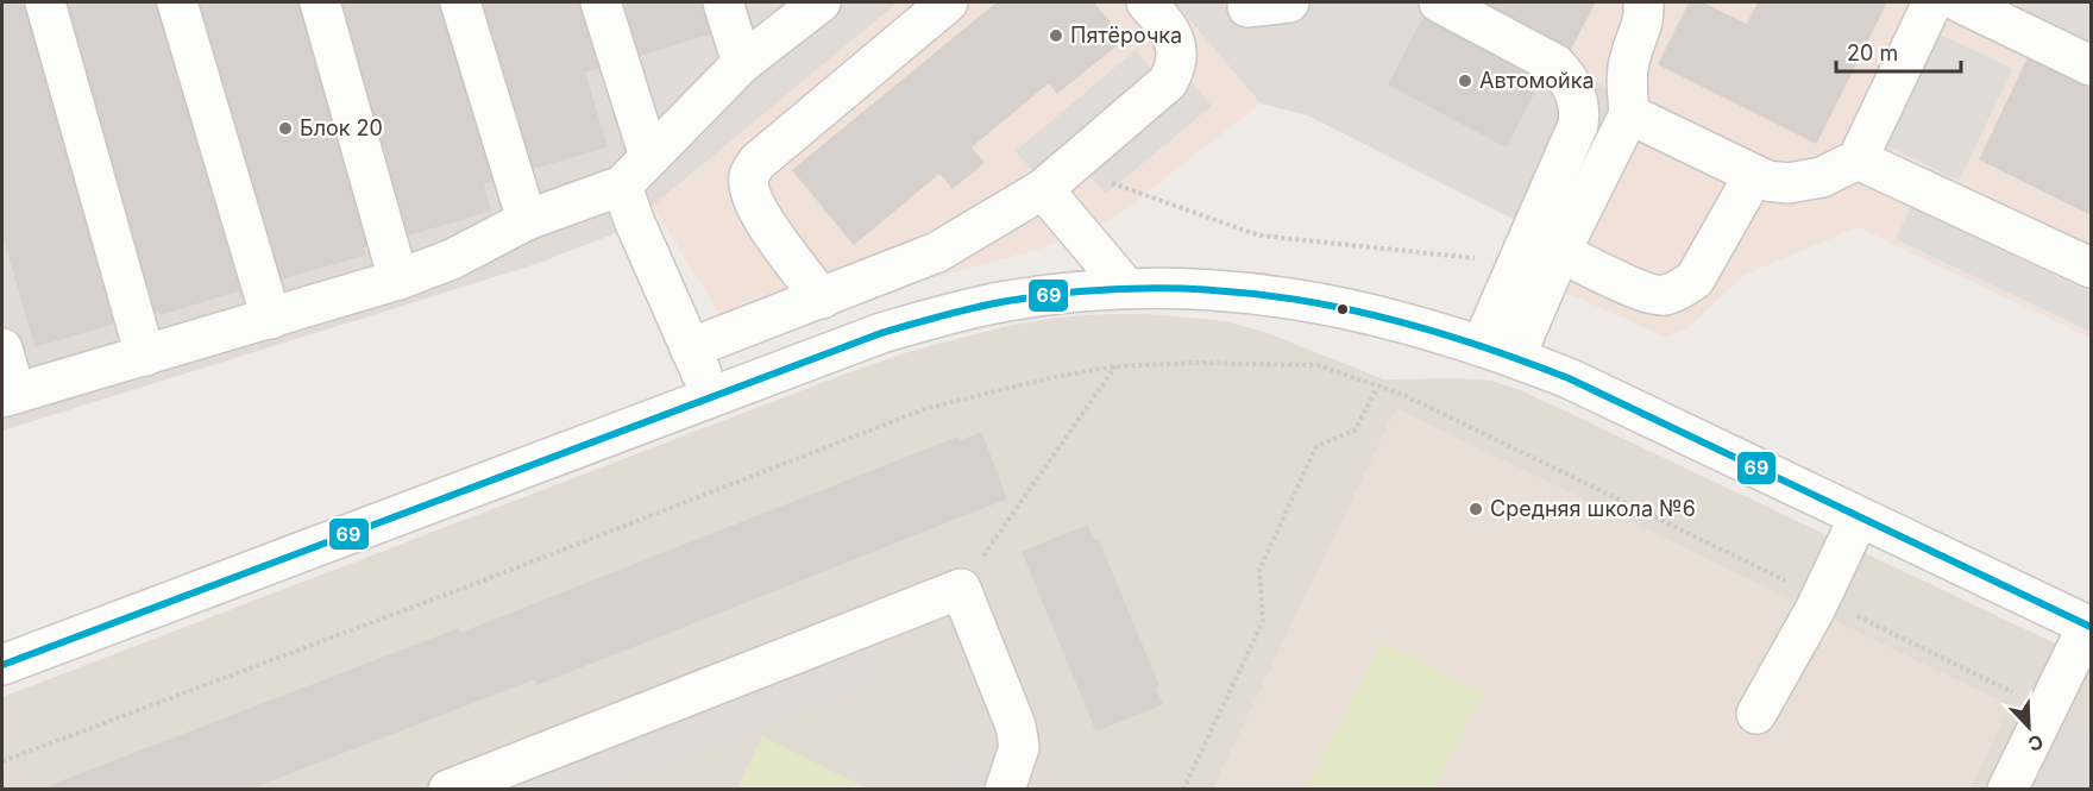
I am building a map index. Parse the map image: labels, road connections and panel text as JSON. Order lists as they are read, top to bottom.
{
  "places": [
    "Пятёрочка",
    "Автомойка",
    "Блок 20",
    "Средняя школа №6"
  ],
  "lines": ["transit line 69"],
  "scale_bar": "20 m",
  "north": "bottom right"
}
